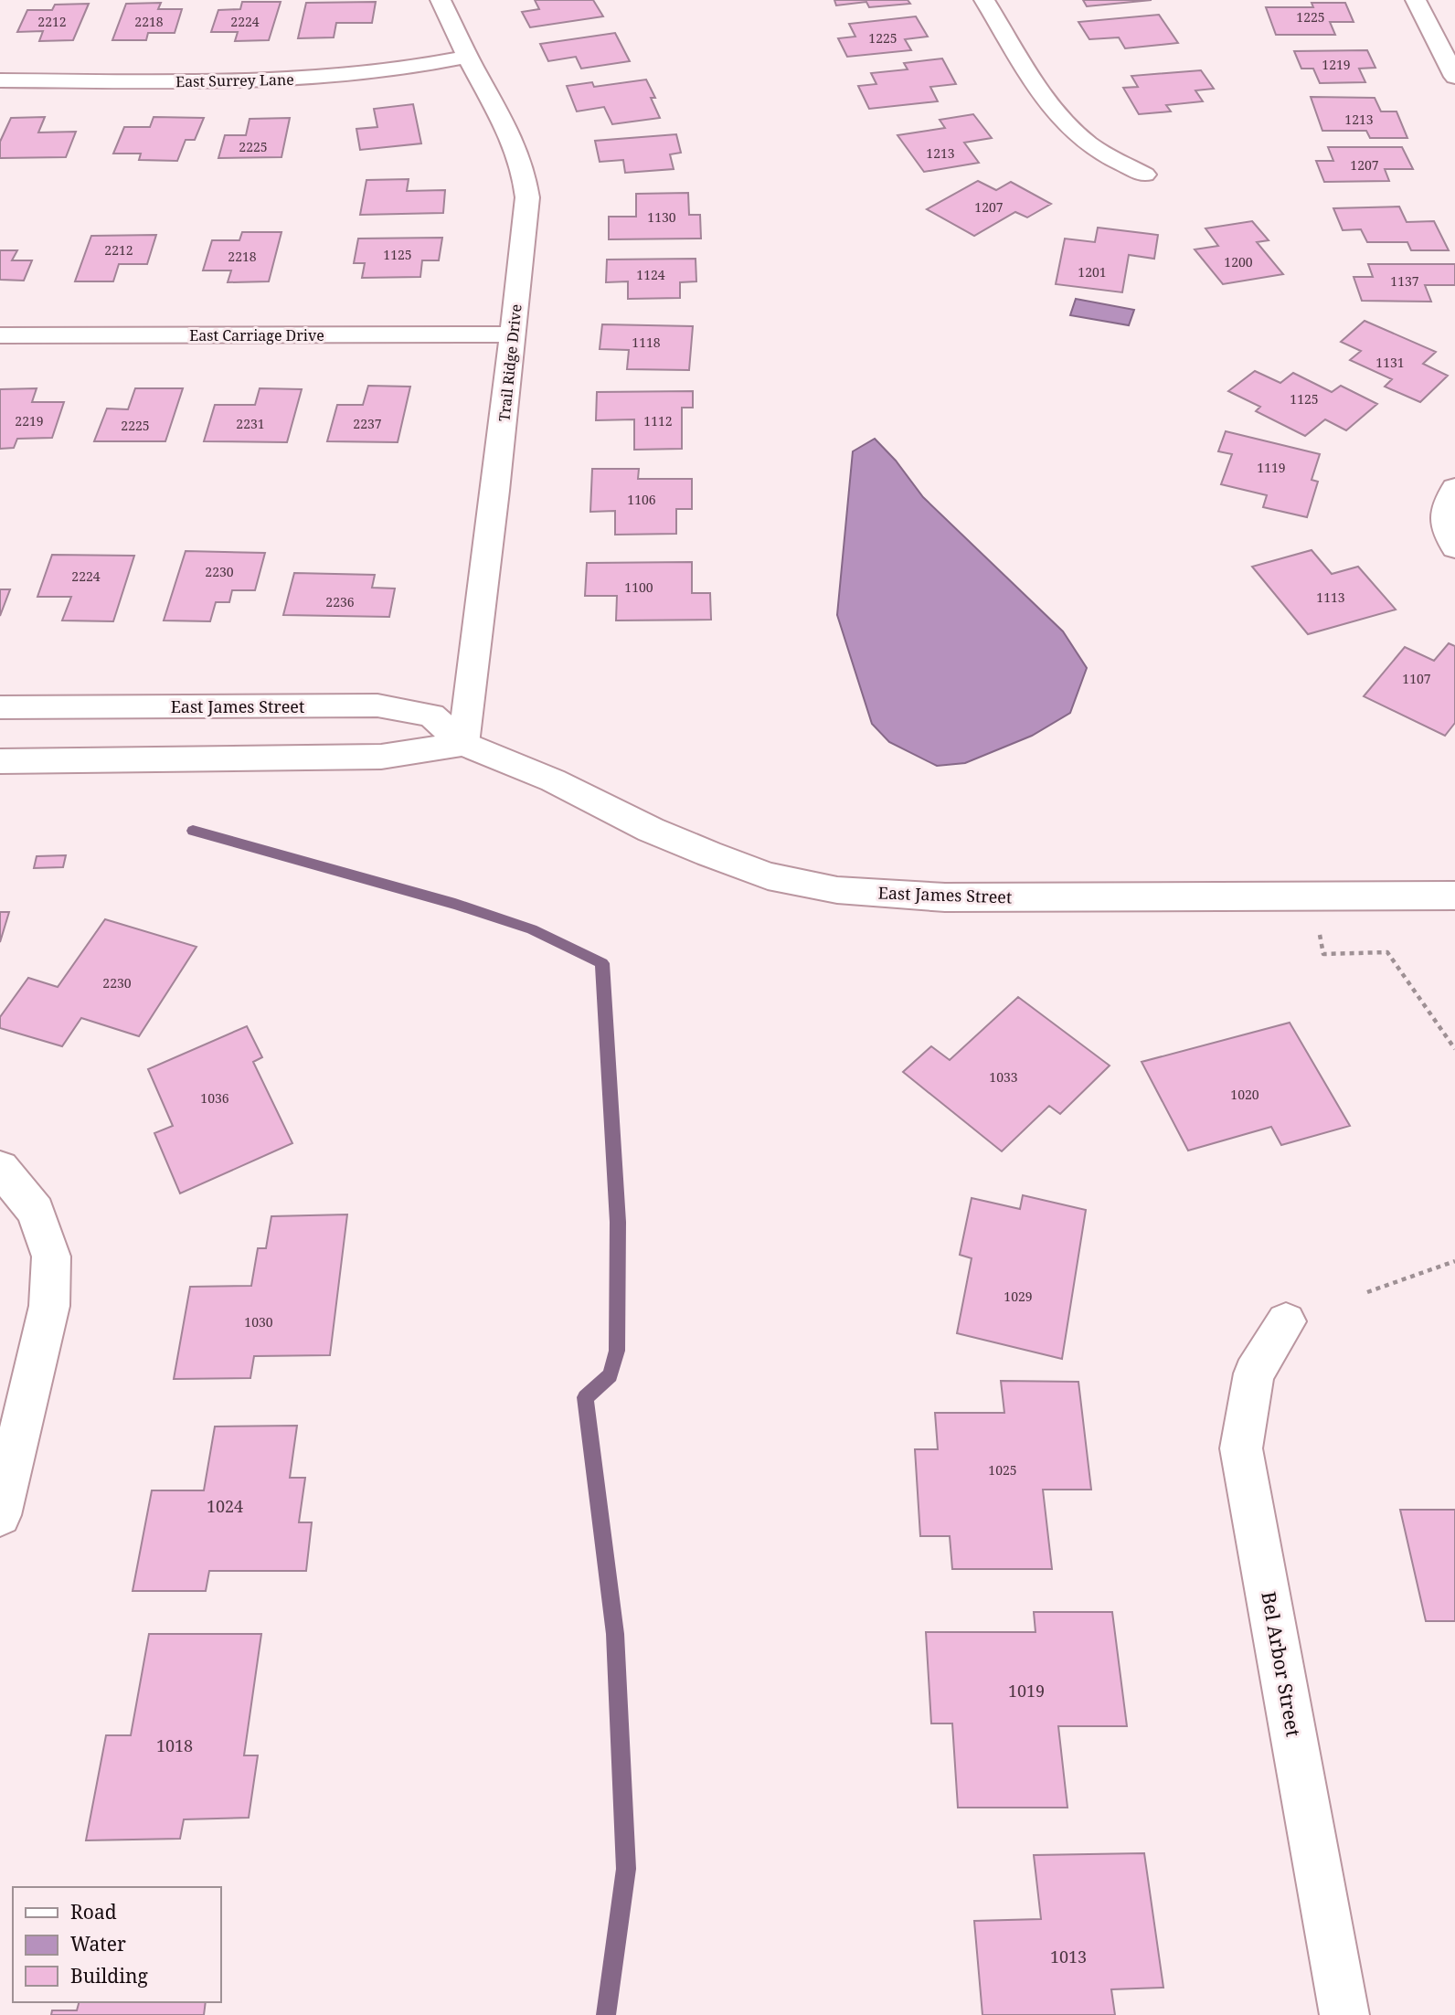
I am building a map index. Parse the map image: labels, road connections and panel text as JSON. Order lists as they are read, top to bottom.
{
  "streets": {
    "street": [
      "East Surrey Lane",
      "East Carriage Drive",
      "Trail Ridge Drive",
      "East James Street",
      "Bel Arbor Street"
    ]
  },
  "crossings": [
    ["East Surrey Lane", "Trail Ridge Drive"],
    ["East Carriage Drive", "Trail Ridge Drive"],
    ["Trail Ridge Drive", "East James Street"]
  ],
  "house_numbers": [
    "1225",
    "2212",
    "2218",
    "2224",
    "1225",
    "1219",
    "1213",
    "2225",
    "1213",
    "1207",
    "1207",
    "1130",
    "2212",
    "1125",
    "2218",
    "1200",
    "1201",
    "1124",
    "1137",
    "1118",
    "1131",
    "1125",
    "2219",
    "1112",
    "2231",
    "2237",
    "2225",
    "1119",
    "1106",
    "2230",
    "2224",
    "1100",
    "1113",
    "2236",
    "1107",
    "2230",
    "1033",
    "1020",
    "1036",
    "1029",
    "1030",
    "1025",
    "1024",
    "1019",
    "1018",
    "1013"
  ],
  "legend": ["Road", "Water", "Building"]
}
